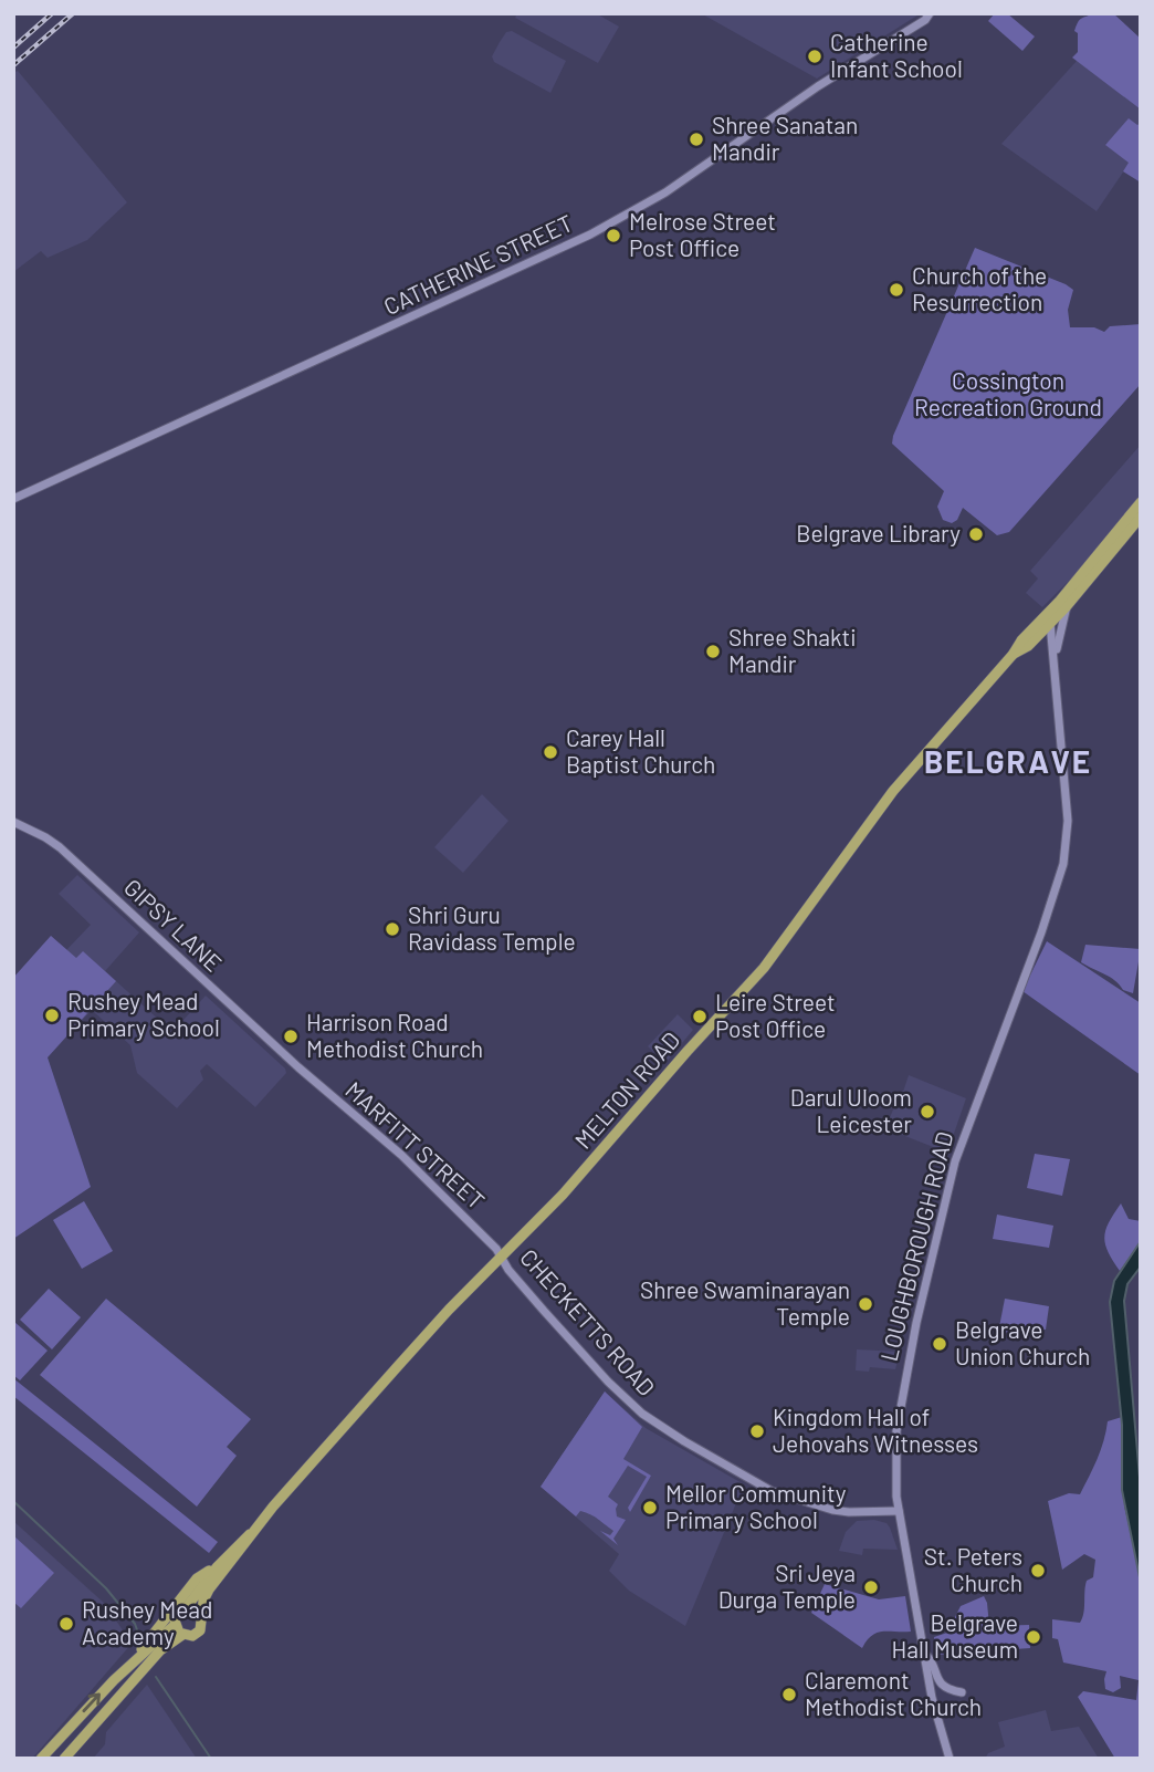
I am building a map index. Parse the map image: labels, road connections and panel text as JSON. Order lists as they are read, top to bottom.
{
  "streets": {
    "main road": ["MELTON ROAD"],
    "street": [
      "CATHERINE STREET",
      "GIPSY LANE",
      "MARFITT STREET",
      "LOUGHBOROUGH ROAD",
      "CHECKETTS ROAD"
    ]
  },
  "crossings": [
    ["GIPSY LANE", "MARFITT STREET"],
    ["MELTON ROAD", "MARFITT STREET"],
    ["MELTON ROAD", "LOUGHBOROUGH ROAD"],
    ["MELTON ROAD", "CHECKETTS ROAD"],
    ["MARFITT STREET", "CHECKETTS ROAD"],
    ["LOUGHBOROUGH ROAD", "CHECKETTS ROAD"]
  ],
  "districts": ["BELGRAVE"],
  "parks": ["Cossington Recreation Ground"],
  "places": [
    "Catherine Infant School",
    "Shree Sanatan Mandir",
    "Melrose Street Post Office",
    "Church of the Resurrection",
    "Belgrave Library",
    "Shree Shakti Mandir",
    "Carey Hall Baptist Church",
    "Shri Guru Ravidass Temple",
    "Rushey Mead Primary School",
    "Leire Street Post Office",
    "Harrison Road Methodist Church",
    "Darul Uloom Leicester",
    "Shree Swaminarayan Temple",
    "Belgrave Union Church",
    "Kingdom Hall of Jehovahs Witnesses",
    "Mellor Community Primary School",
    "St. Peters Church",
    "Sri Jeya Durga Temple",
    "Rushey Mead Academy",
    "Belgrave Hall Museum",
    "Claremont Methodist Church"
  ]
}
